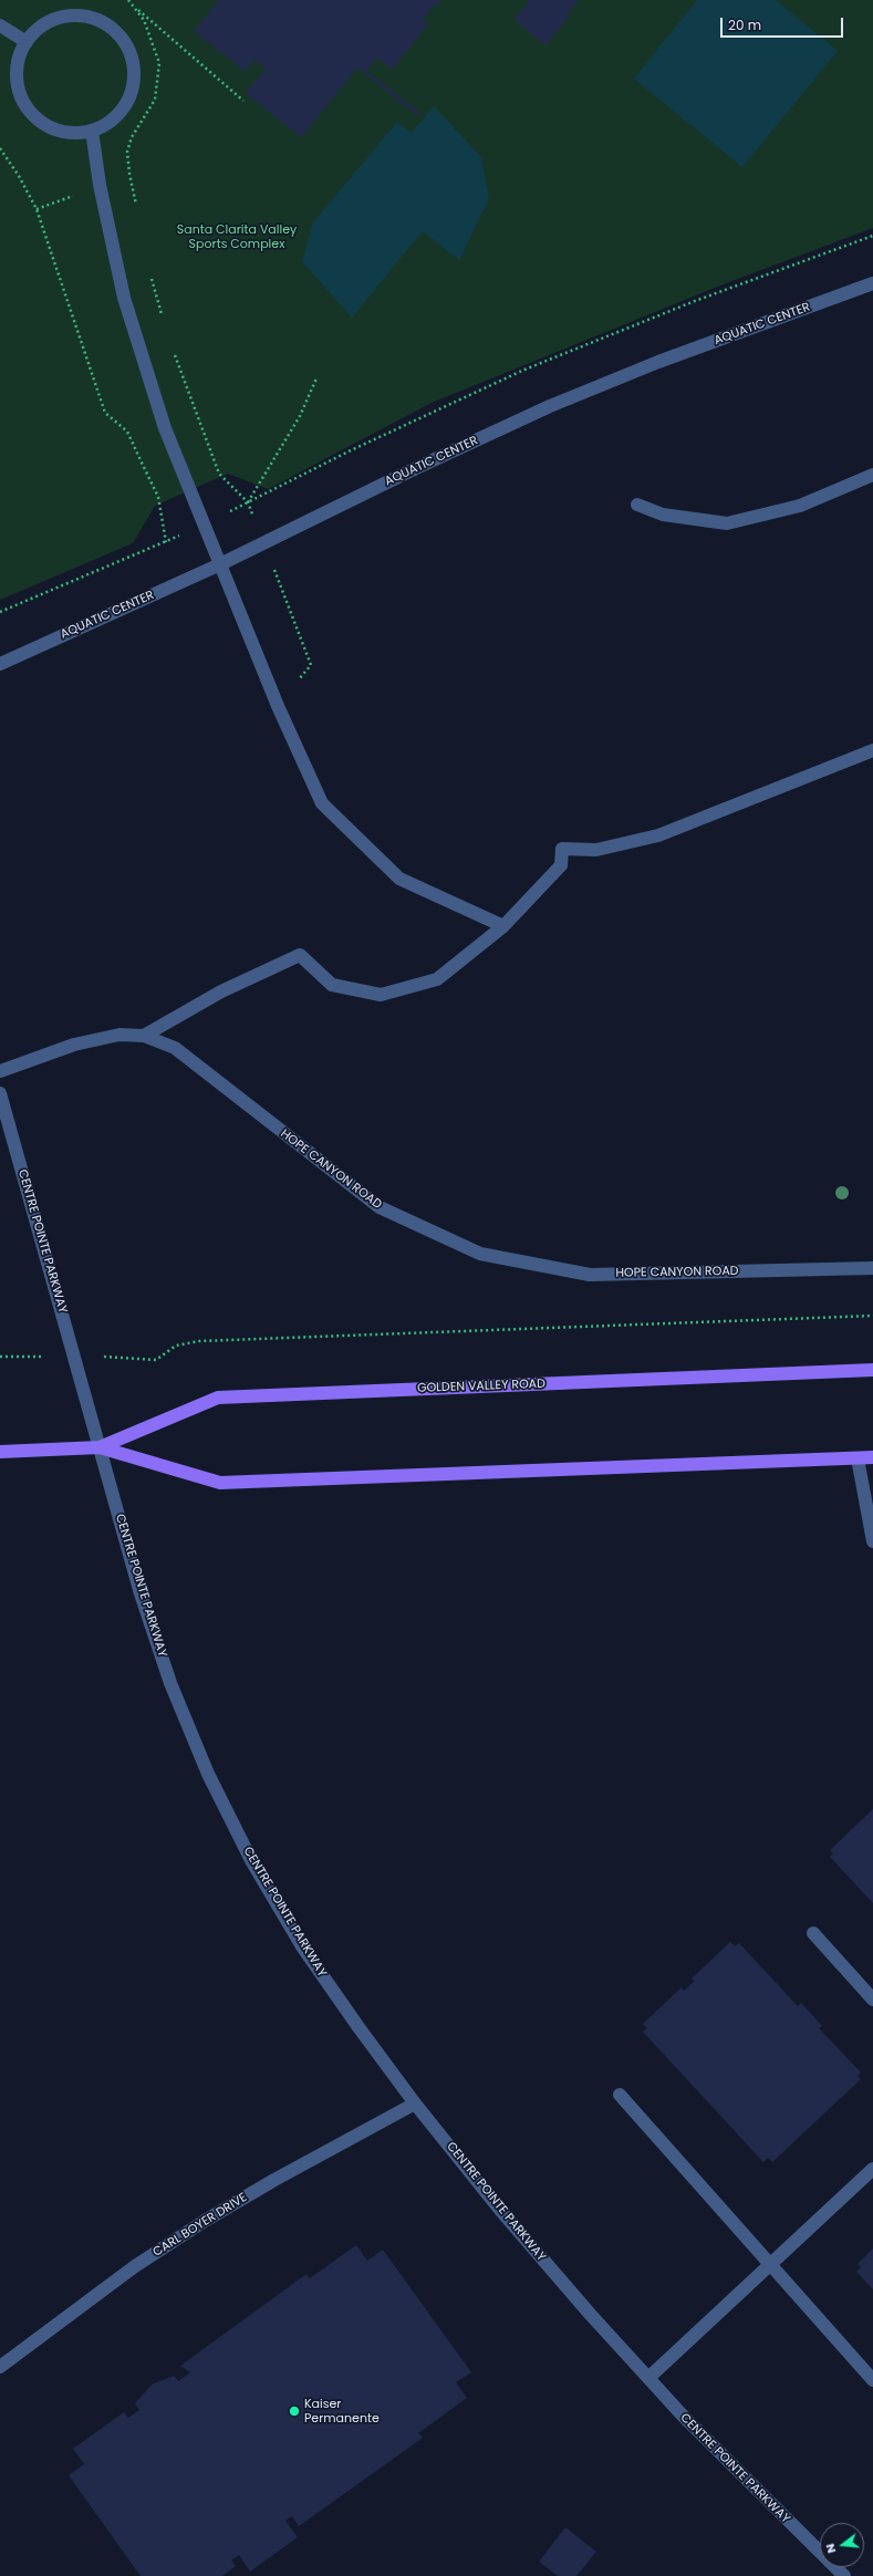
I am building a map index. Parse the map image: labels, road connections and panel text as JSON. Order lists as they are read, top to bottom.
{
  "streets": {
    "main road": ["GOLDEN VALLEY ROAD"],
    "street": [
      "AQUATIC CENTER",
      "HOPE CANYON ROAD",
      "CENTRE POINTE PARKWAY",
      "CARL BOYER DRIVE"
    ]
  },
  "crossings": [
    ["CENTRE POINTE PARKWAY", "GOLDEN VALLEY ROAD"],
    ["CENTRE POINTE PARKWAY", "CARL BOYER DRIVE"]
  ],
  "parks": ["Santa Clarita Valley Sports Complex"],
  "places": ["Kaiser Permanente"],
  "scale_bar": "20 m",
  "north": "left"
}
